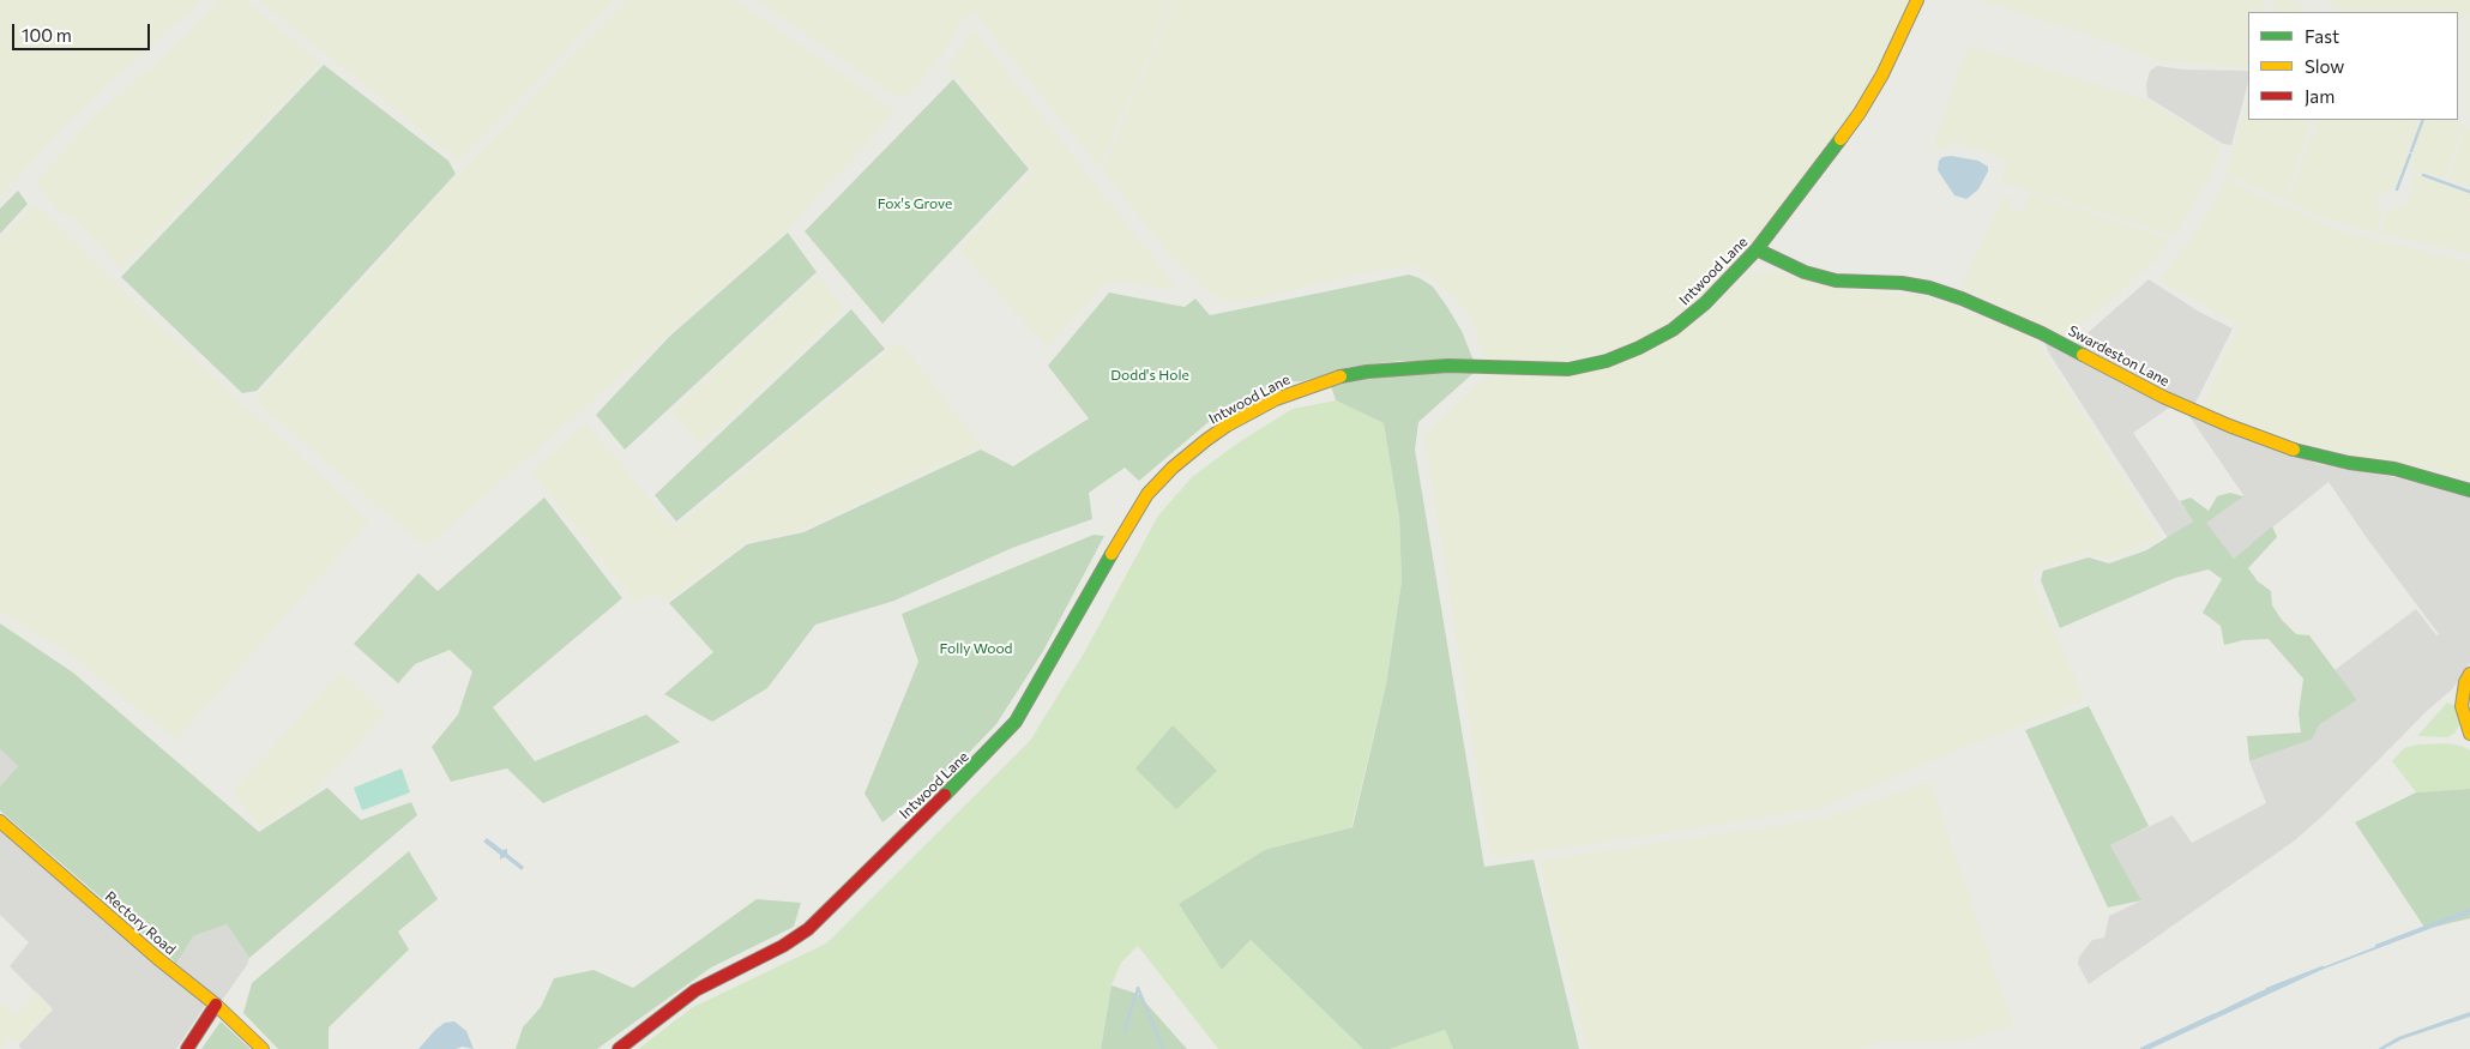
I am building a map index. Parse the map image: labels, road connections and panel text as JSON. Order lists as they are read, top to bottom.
{
  "streets": {
    "street": ["Intwood Lane", "Swardeston Lane", "Rectory Road"]
  },
  "crossings": [
    ["Intwood Lane", "Swardeston Lane"]
  ],
  "parks": ["Fox's Grove", "Dodd's Hole", "Folly Wood"],
  "legend": ["Fast", "Slow", "Jam"],
  "scale_bar": "100 m"
}
